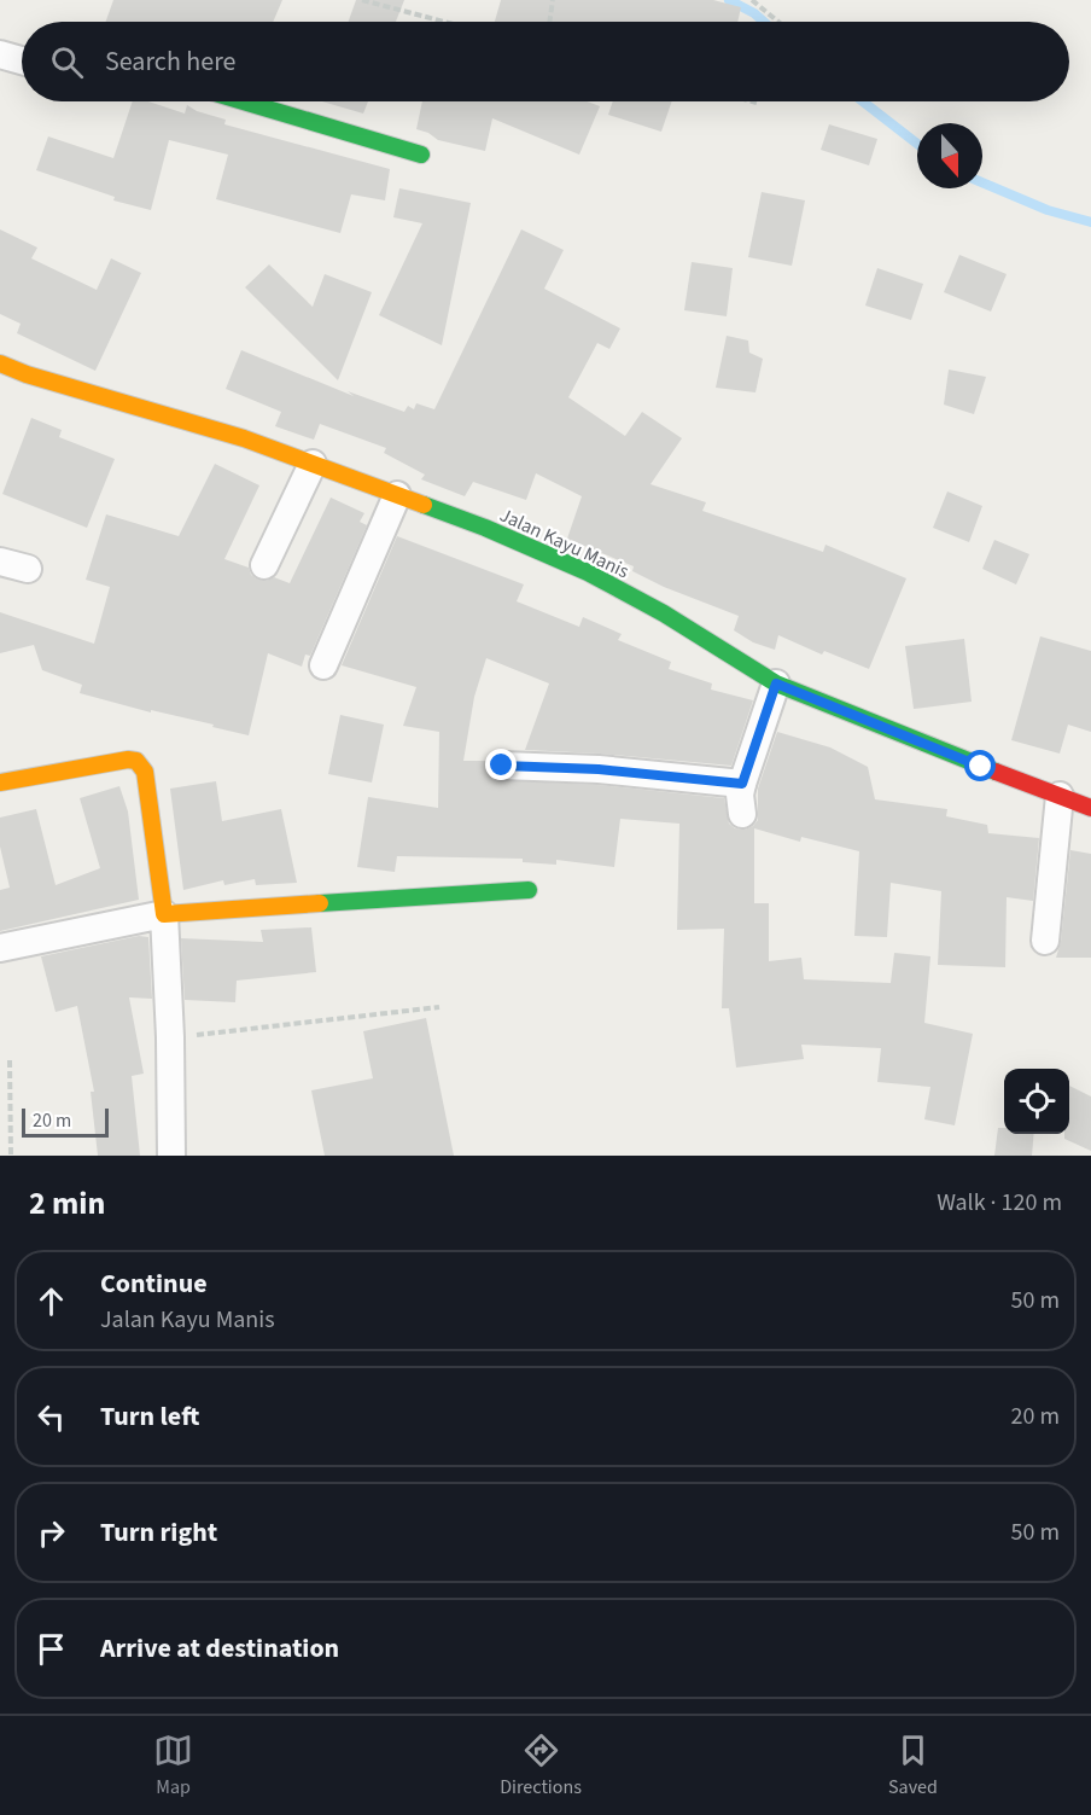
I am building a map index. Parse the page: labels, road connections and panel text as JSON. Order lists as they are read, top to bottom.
{
  "streets": {
    "street": ["Jalan Kayu Manis"]
  },
  "scale_bar": "20 m",
  "north": "bottom",
  "page": {
    "search": "Search here",
    "scale": "20 m",
    "heading": ["2 min", "Walk · 120 m"],
    "list": [
      ["Continue", "Jalan Kayu Manis", "50 m"],
      ["Turn left", "20 m"],
      ["Turn right", "50 m"],
      "Arrive at destination"
    ],
    "nav": ["Map", "Directions", "Saved"]
  }
}
